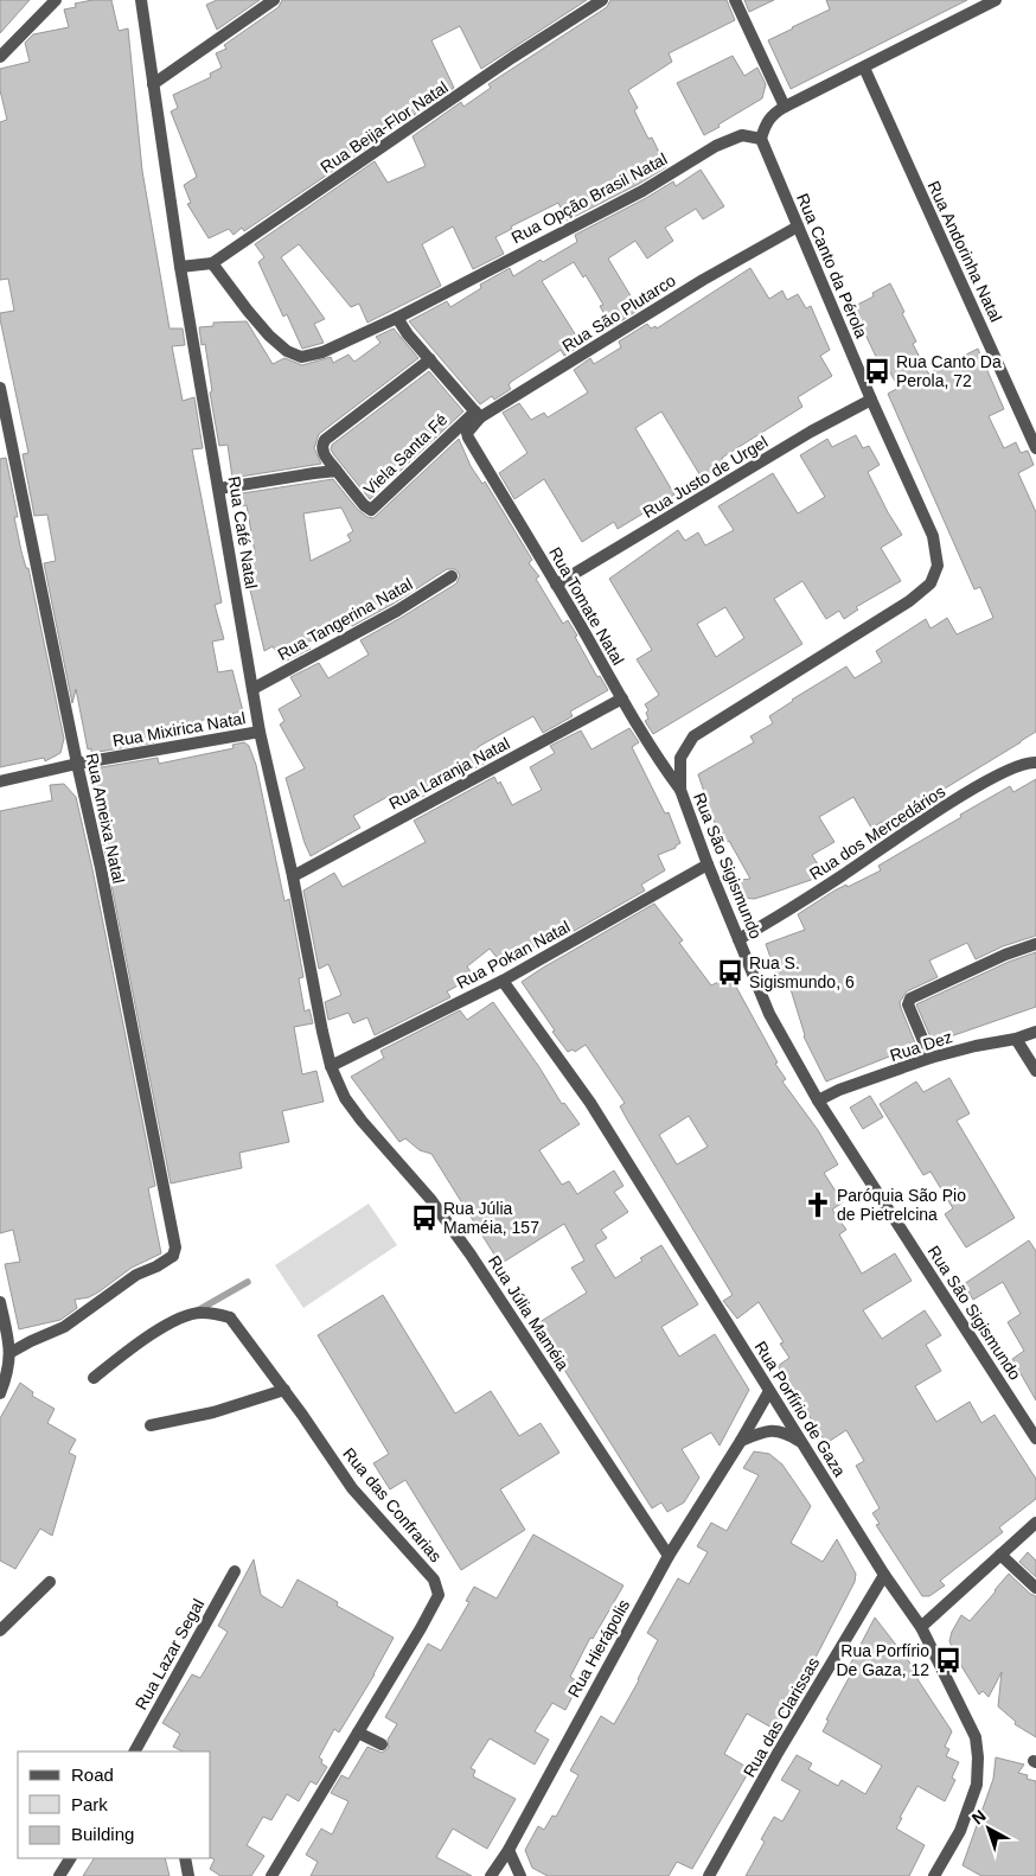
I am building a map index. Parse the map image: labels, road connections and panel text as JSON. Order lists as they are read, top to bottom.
{
  "streets": {
    "street": [
      "Rua Beija-Flor Natal",
      "Rua Opção Brasil Natal",
      "Rua Andorinha Natal",
      "Rua Canto da Pérola",
      "Rua São Plutarco",
      "Viela Santa Fé",
      "Rua Justo de Urgel",
      "Rua Café Natal",
      "Rua Tomate Natal",
      "Rua Tangerina Natal",
      "Rua Mixirica Natal",
      "Rua Laranja Natal",
      "Rua Ameixa Natal",
      "Rua dos Mercedários",
      "Rua São Sigismundo",
      "Rua Pokan Natal",
      "Rua Dez",
      "Rua Júlia Maméia",
      "Rua Porfírio de Gaza",
      "Rua das Confrarias",
      "Rua Hierápolis",
      "Rua Lazar Segal",
      "Rua das Clarissas"
    ]
  },
  "crossings": [
    ["Rua Beija-Flor Natal", "Rua Opção Brasil Natal"],
    ["Rua Beija-Flor Natal", "Rua Café Natal"],
    ["Rua Opção Brasil Natal", "Rua Canto da Pérola"],
    ["Rua Canto da Pérola", "Rua São Plutarco"],
    ["Rua Canto da Pérola", "Rua Justo de Urgel"],
    ["Rua Canto da Pérola", "Rua São Sigismundo"],
    ["Rua São Plutarco", "Viela Santa Fé"],
    ["Rua São Plutarco", "Rua Tomate Natal"],
    ["Rua Justo de Urgel", "Rua Tomate Natal"],
    ["Rua Café Natal", "Rua Tangerina Natal"],
    ["Rua Café Natal", "Rua Mixirica Natal"],
    ["Rua Café Natal", "Rua Laranja Natal"],
    ["Rua Café Natal", "Rua Pokan Natal"],
    ["Rua Café Natal", "Rua Júlia Maméia"],
    ["Rua Tomate Natal", "Rua Laranja Natal"],
    ["Rua Tomate Natal", "Rua São Sigismundo"],
    ["Rua Mixirica Natal", "Rua Ameixa Natal"],
    ["Rua dos Mercedários", "Rua São Sigismundo"],
    ["Rua São Sigismundo", "Rua Pokan Natal"],
    ["Rua São Sigismundo", "Rua Dez"],
    ["Rua Pokan Natal", "Rua Júlia Maméia"],
    ["Rua Pokan Natal", "Rua Porfírio de Gaza"],
    ["Rua Júlia Maméia", "Rua Hierápolis"],
    ["Rua Porfírio de Gaza", "Rua Hierápolis"],
    ["Rua Porfírio de Gaza", "Rua das Clarissas"]
  ],
  "places": {
    "bus stop": [
      "Rua Canto Da Perola, 72",
      "Rua S. Sigismundo, 6",
      "Rua Júlia Maméia, 157",
      "Rua Porfírio De Gaza, 12"
    ],
    "church": ["Paróquia São Pio de Pietrelcina"]
  },
  "legend": ["Road", "Park", "Building"],
  "north": "top left"
}
